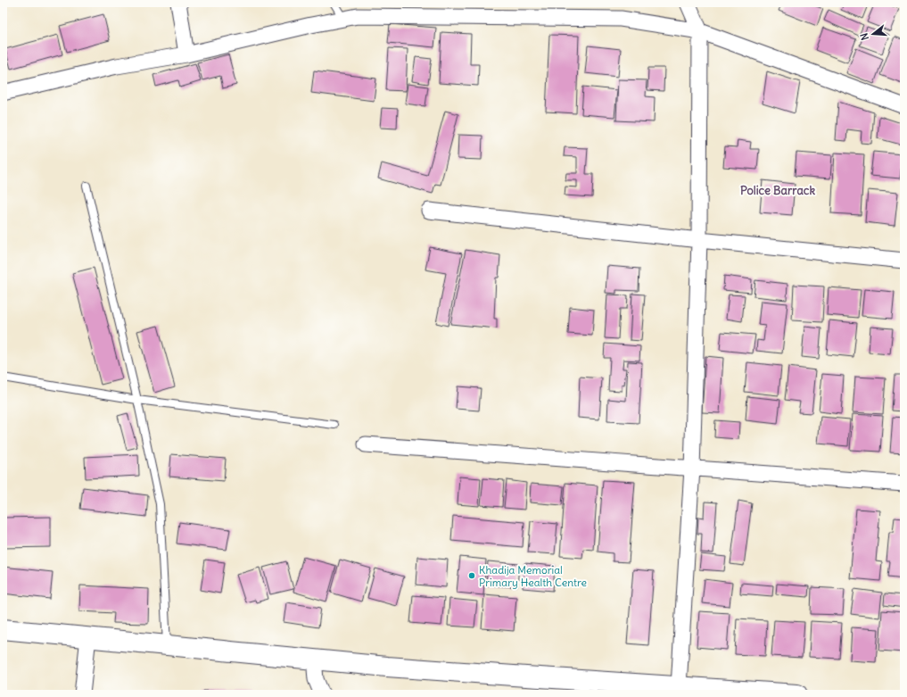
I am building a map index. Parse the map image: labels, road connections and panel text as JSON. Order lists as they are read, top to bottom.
{
  "districts": ["Police Barrack"],
  "places": ["Khadija Memorial Primary Health Centre"],
  "north": "left"
}
